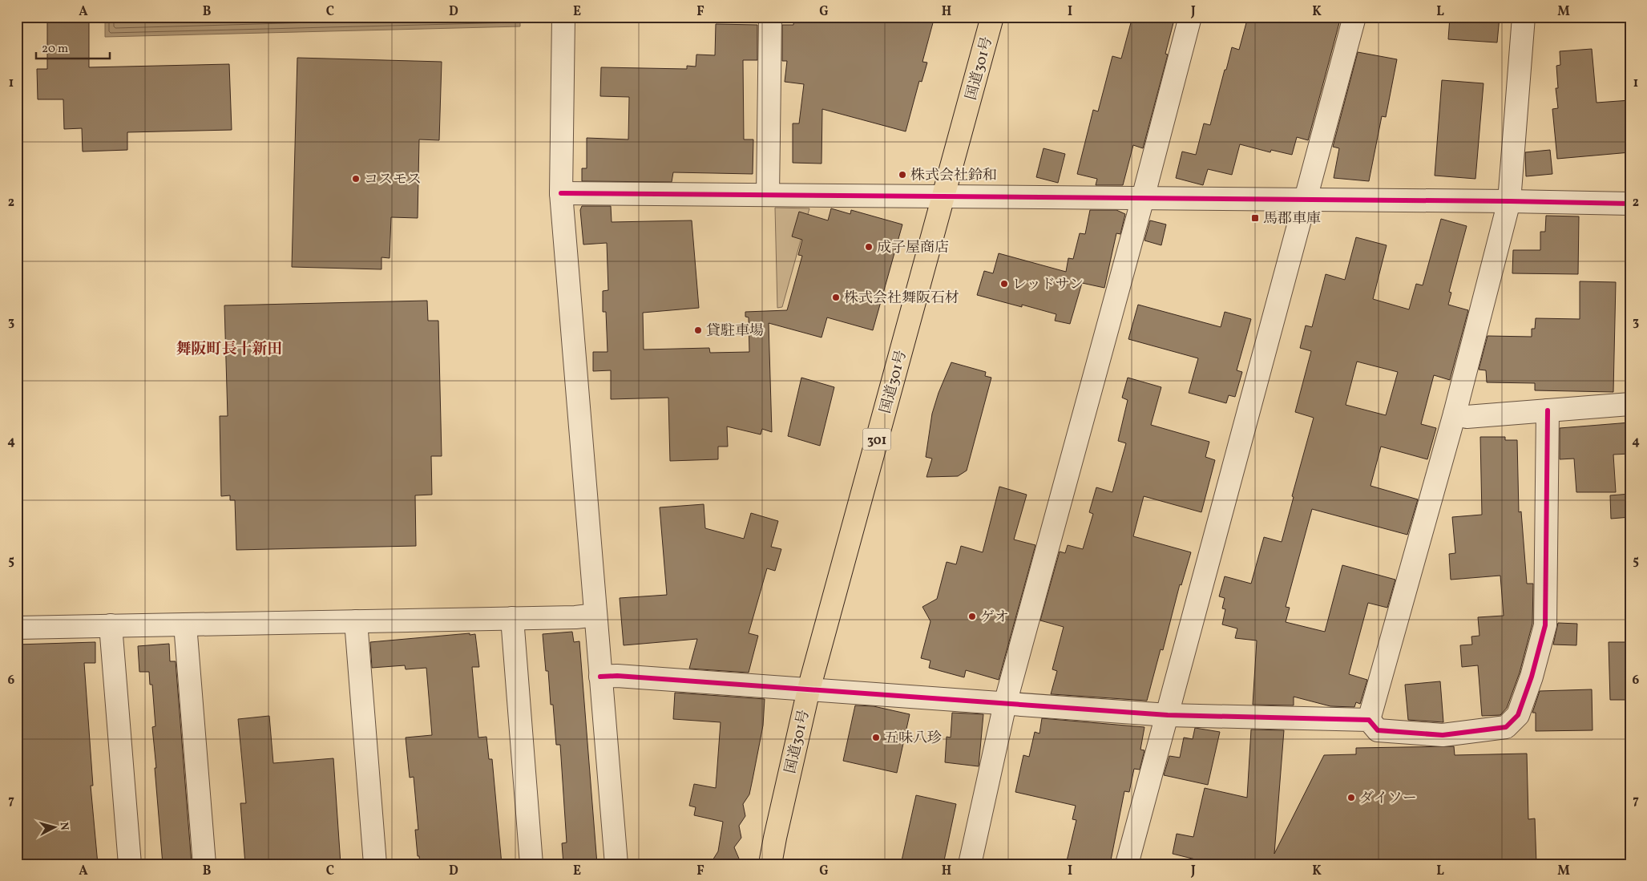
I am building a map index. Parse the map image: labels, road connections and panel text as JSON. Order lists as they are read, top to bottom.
{
  "streets": {
    "highway": ["国道301号", "301"]
  },
  "districts": ["舞阪町長十新田"],
  "places": {
    "other": [
      "株式会社鈴和",
      "コスモス",
      "成子屋商店",
      "レッドサン",
      "株式会社舞阪石材",
      "貸駐車場",
      "ゲオ",
      "五味八珍",
      "ダイソー"
    ],
    "transit": ["馬郡車庫"]
  },
  "scale_bar": "20 m",
  "north": "right",
  "grid": {
    "columns": [
      "A",
      "B",
      "C",
      "D",
      "E",
      "F",
      "G",
      "H",
      "I",
      "J",
      "K",
      "L",
      "M"
    ],
    "rows": [
      "1",
      "2",
      "3",
      "4",
      "5",
      "6",
      "7"
    ]
  }
}
